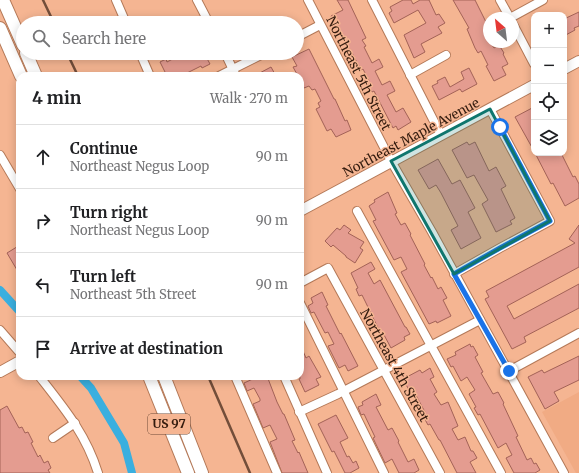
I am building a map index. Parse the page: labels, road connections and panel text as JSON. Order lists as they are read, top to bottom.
{
  "streets": {
    "highway": ["US 97"],
    "main road": ["Northeast Maple Avenue"],
    "street": ["Northeast 5th Street", "Northeast 4th Street"]
  },
  "crossings": [
    ["Northeast 5th Street", "Northeast Maple Avenue"]
  ],
  "north": "top left",
  "page": {
    "map_buttons": ["+", "−"],
    "search": "Search here",
    "heading": ["4 min", "Walk · 270 m"],
    "list": [
      ["Continue", "Northeast Negus Loop", "90 m"],
      ["Turn right", "Northeast Negus Loop", "90 m"],
      ["Turn left", "Northeast 5th Street", "90 m"],
      "Arrive at destination"
    ]
  }
}
